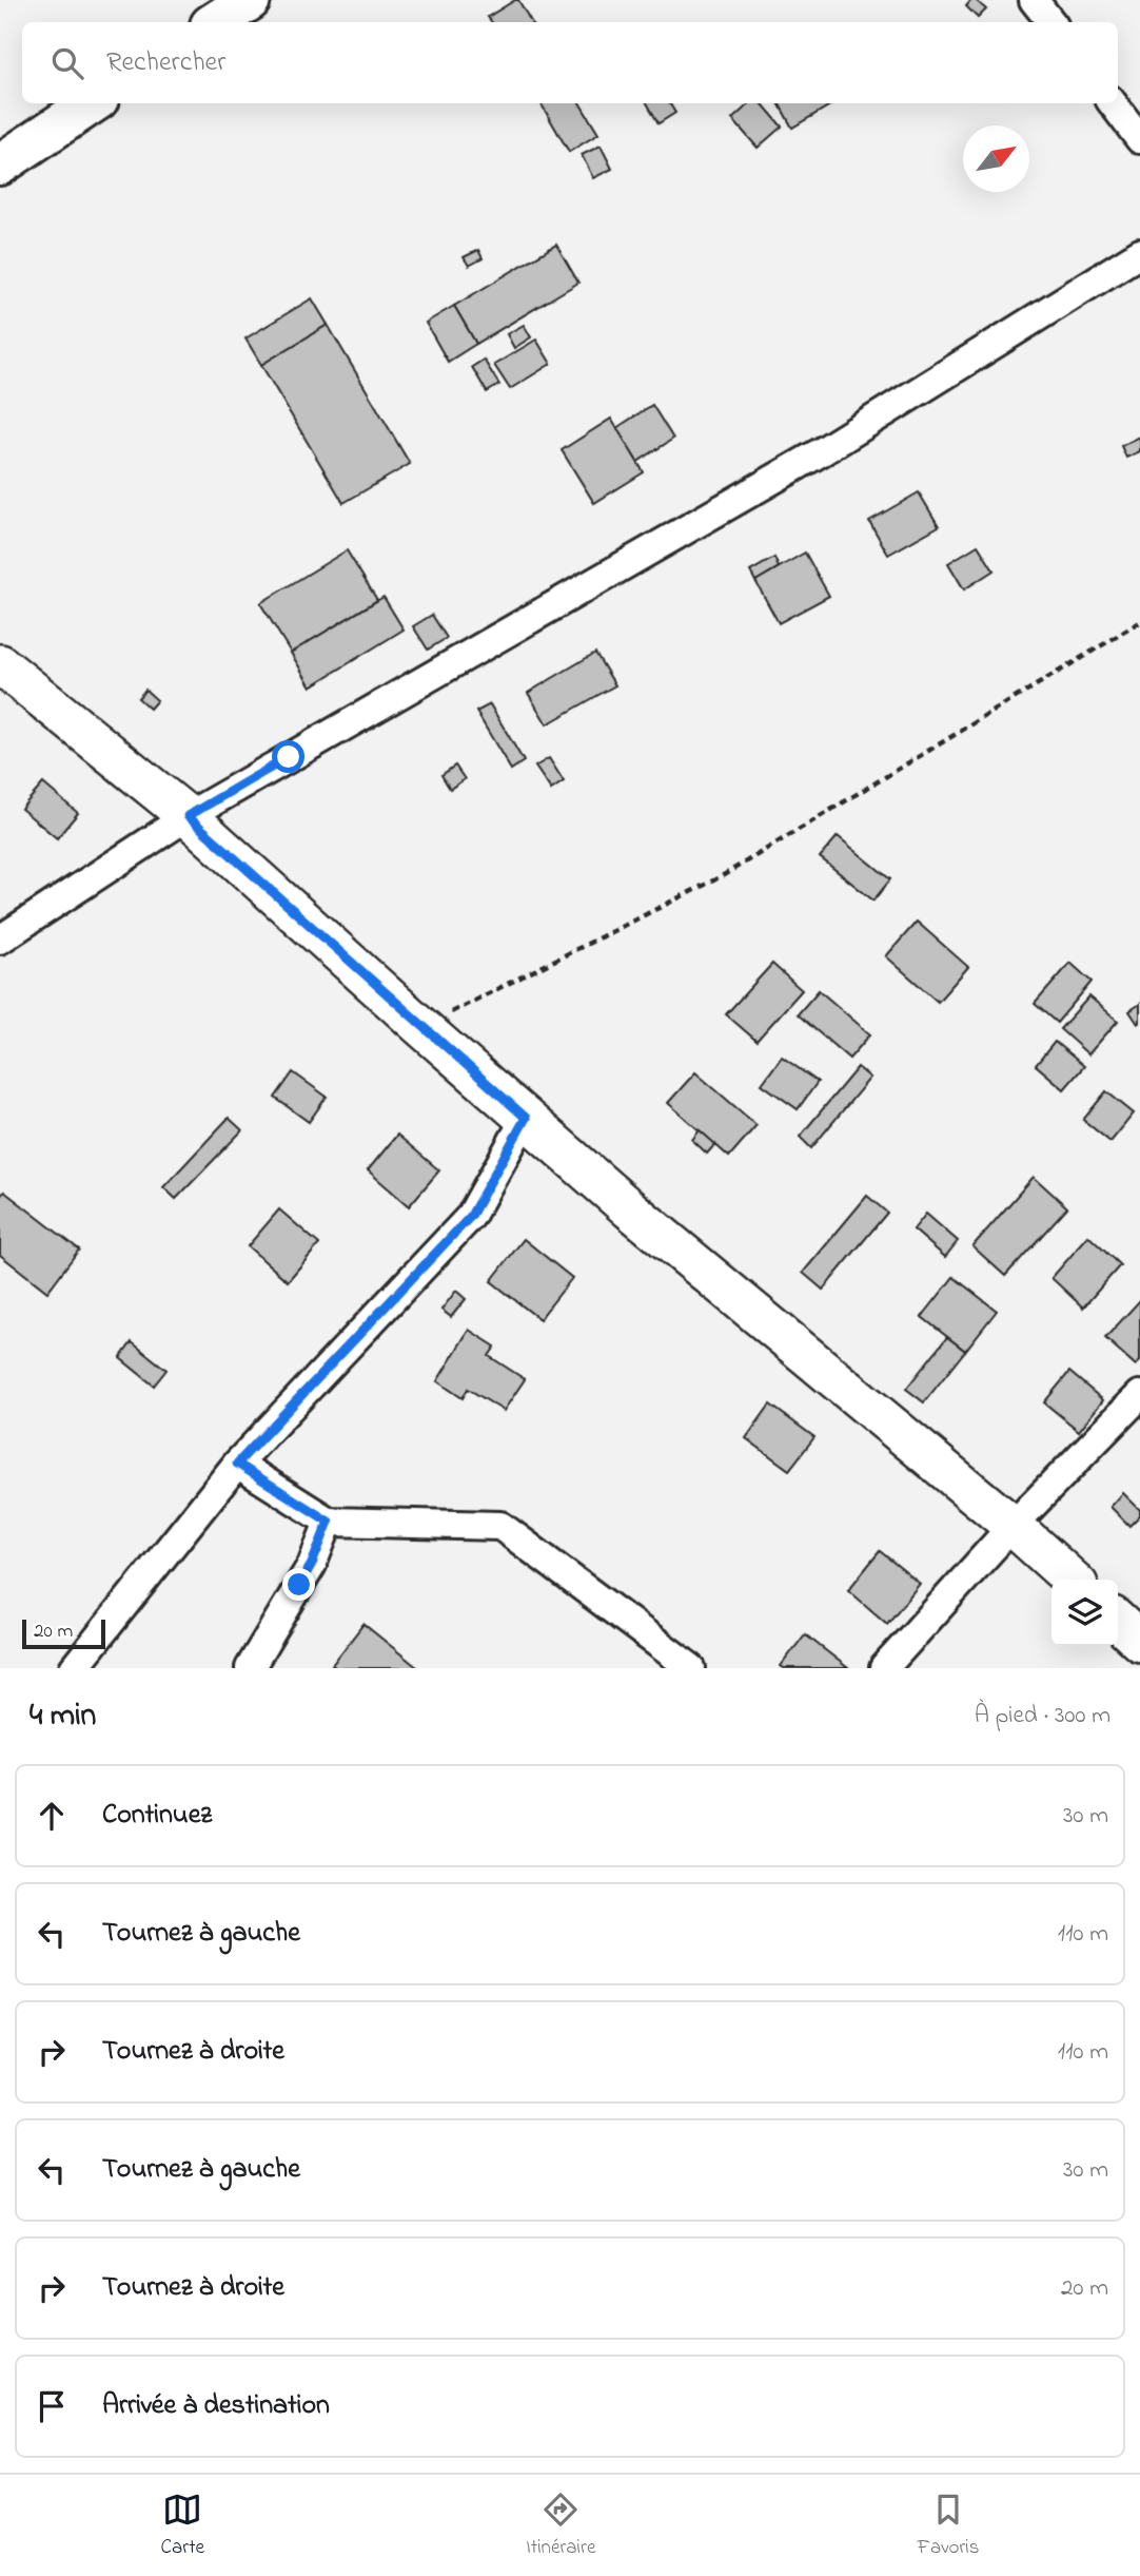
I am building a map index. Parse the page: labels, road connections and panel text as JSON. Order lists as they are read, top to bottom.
{
  "scale_bar": "20 m",
  "north": "top right",
  "page": {
    "search": "Rechercher",
    "scale": "20 m",
    "heading": ["4 min", "À pied · 300 m"],
    "list": [
      ["Continuez", "30 m"],
      ["Tournez à gauche", "110 m"],
      ["Tournez à droite", "110 m"],
      ["Tournez à gauche", "30 m"],
      ["Tournez à droite", "20 m"],
      "Arrivée à destination"
    ],
    "nav": ["Carte", "Itinéraire", "Favoris"]
  }
}
